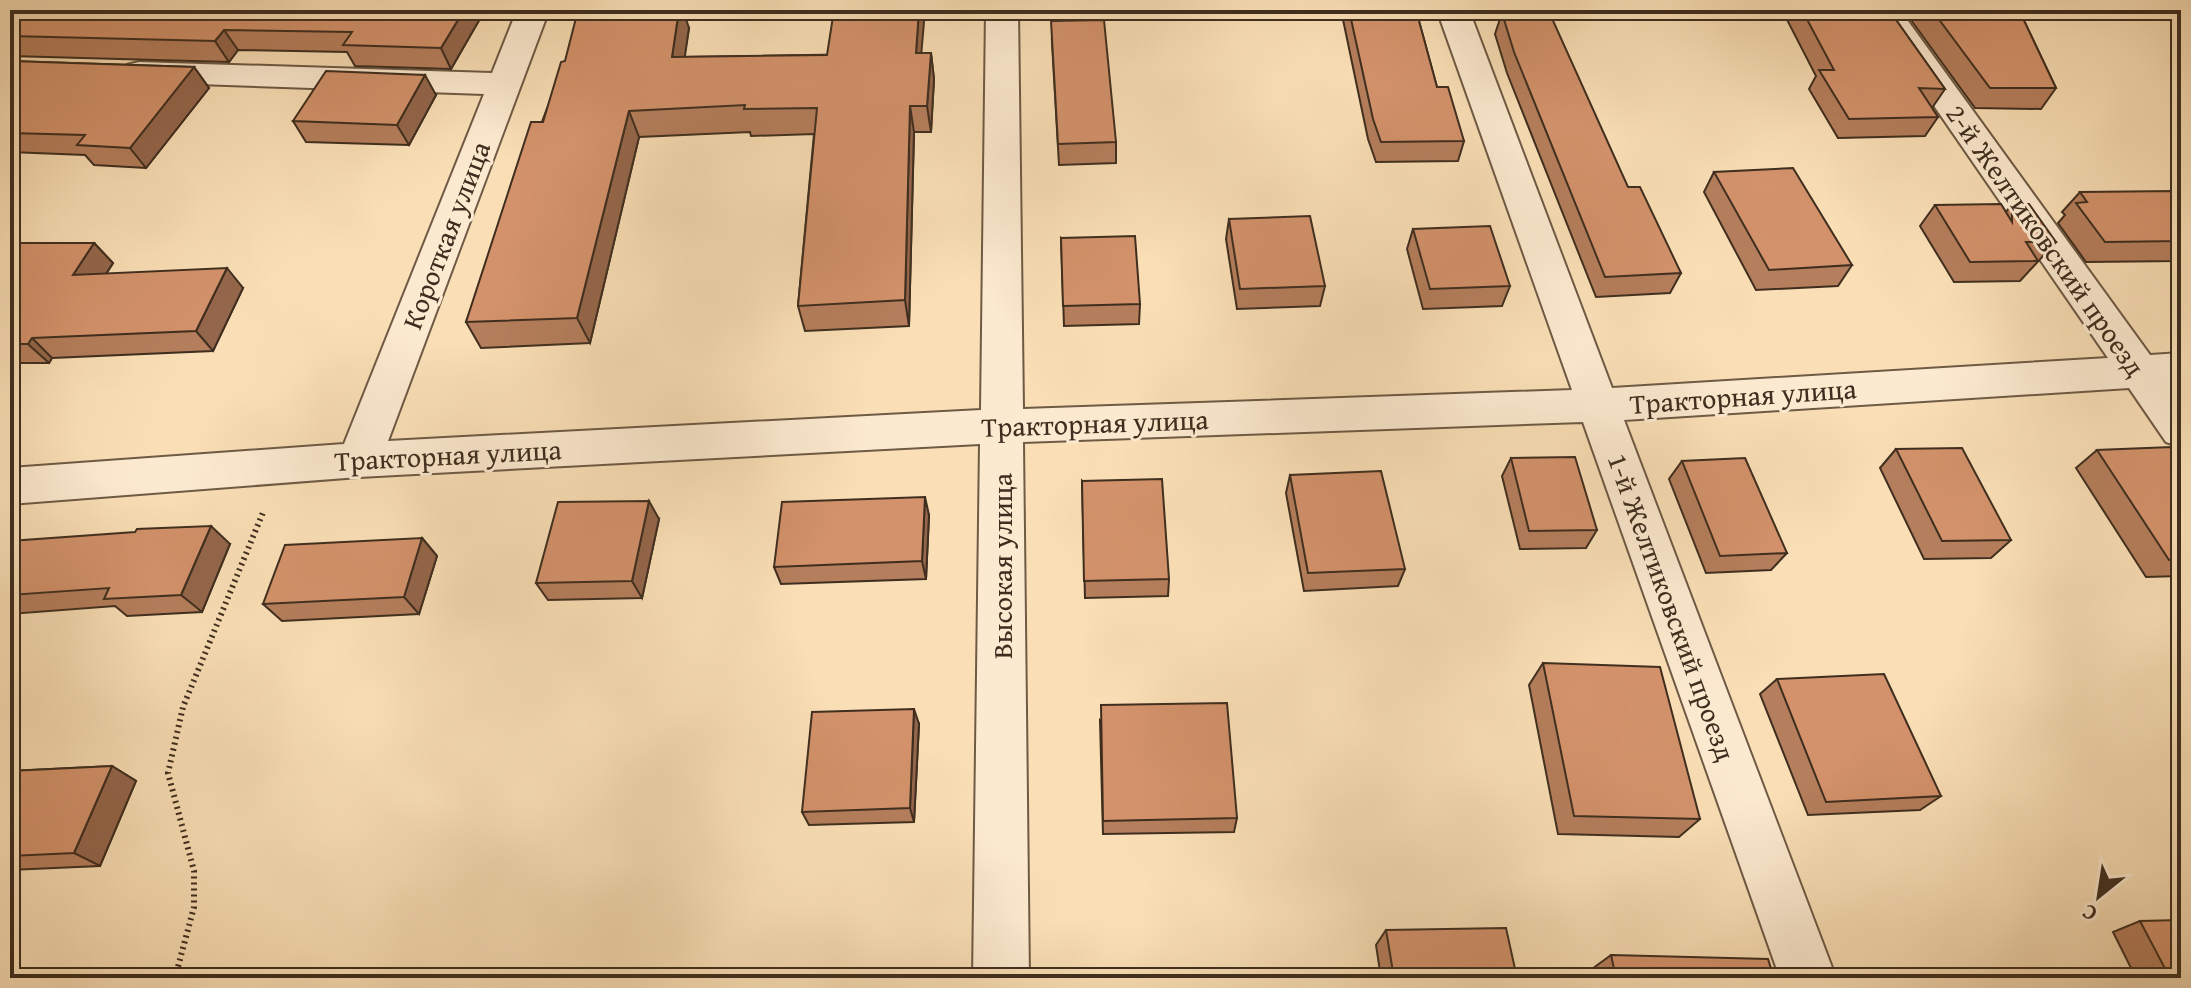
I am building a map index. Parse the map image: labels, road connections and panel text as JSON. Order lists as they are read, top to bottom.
{
  "streets": {
    "street": [
      "Короткая улица",
      "2-й Желтиковский проезд",
      "Тракторная улица",
      "Высокая улица",
      "1-й Желтиковский проезд"
    ]
  },
  "crossings": [
    ["Короткая улица", "Тракторная улица"],
    ["2-й Желтиковский проезд", "Тракторная улица"],
    ["Тракторная улица", "Высокая улица"],
    ["Тракторная улица", "1-й Желтиковский проезд"]
  ],
  "north": "bottom left"
}
